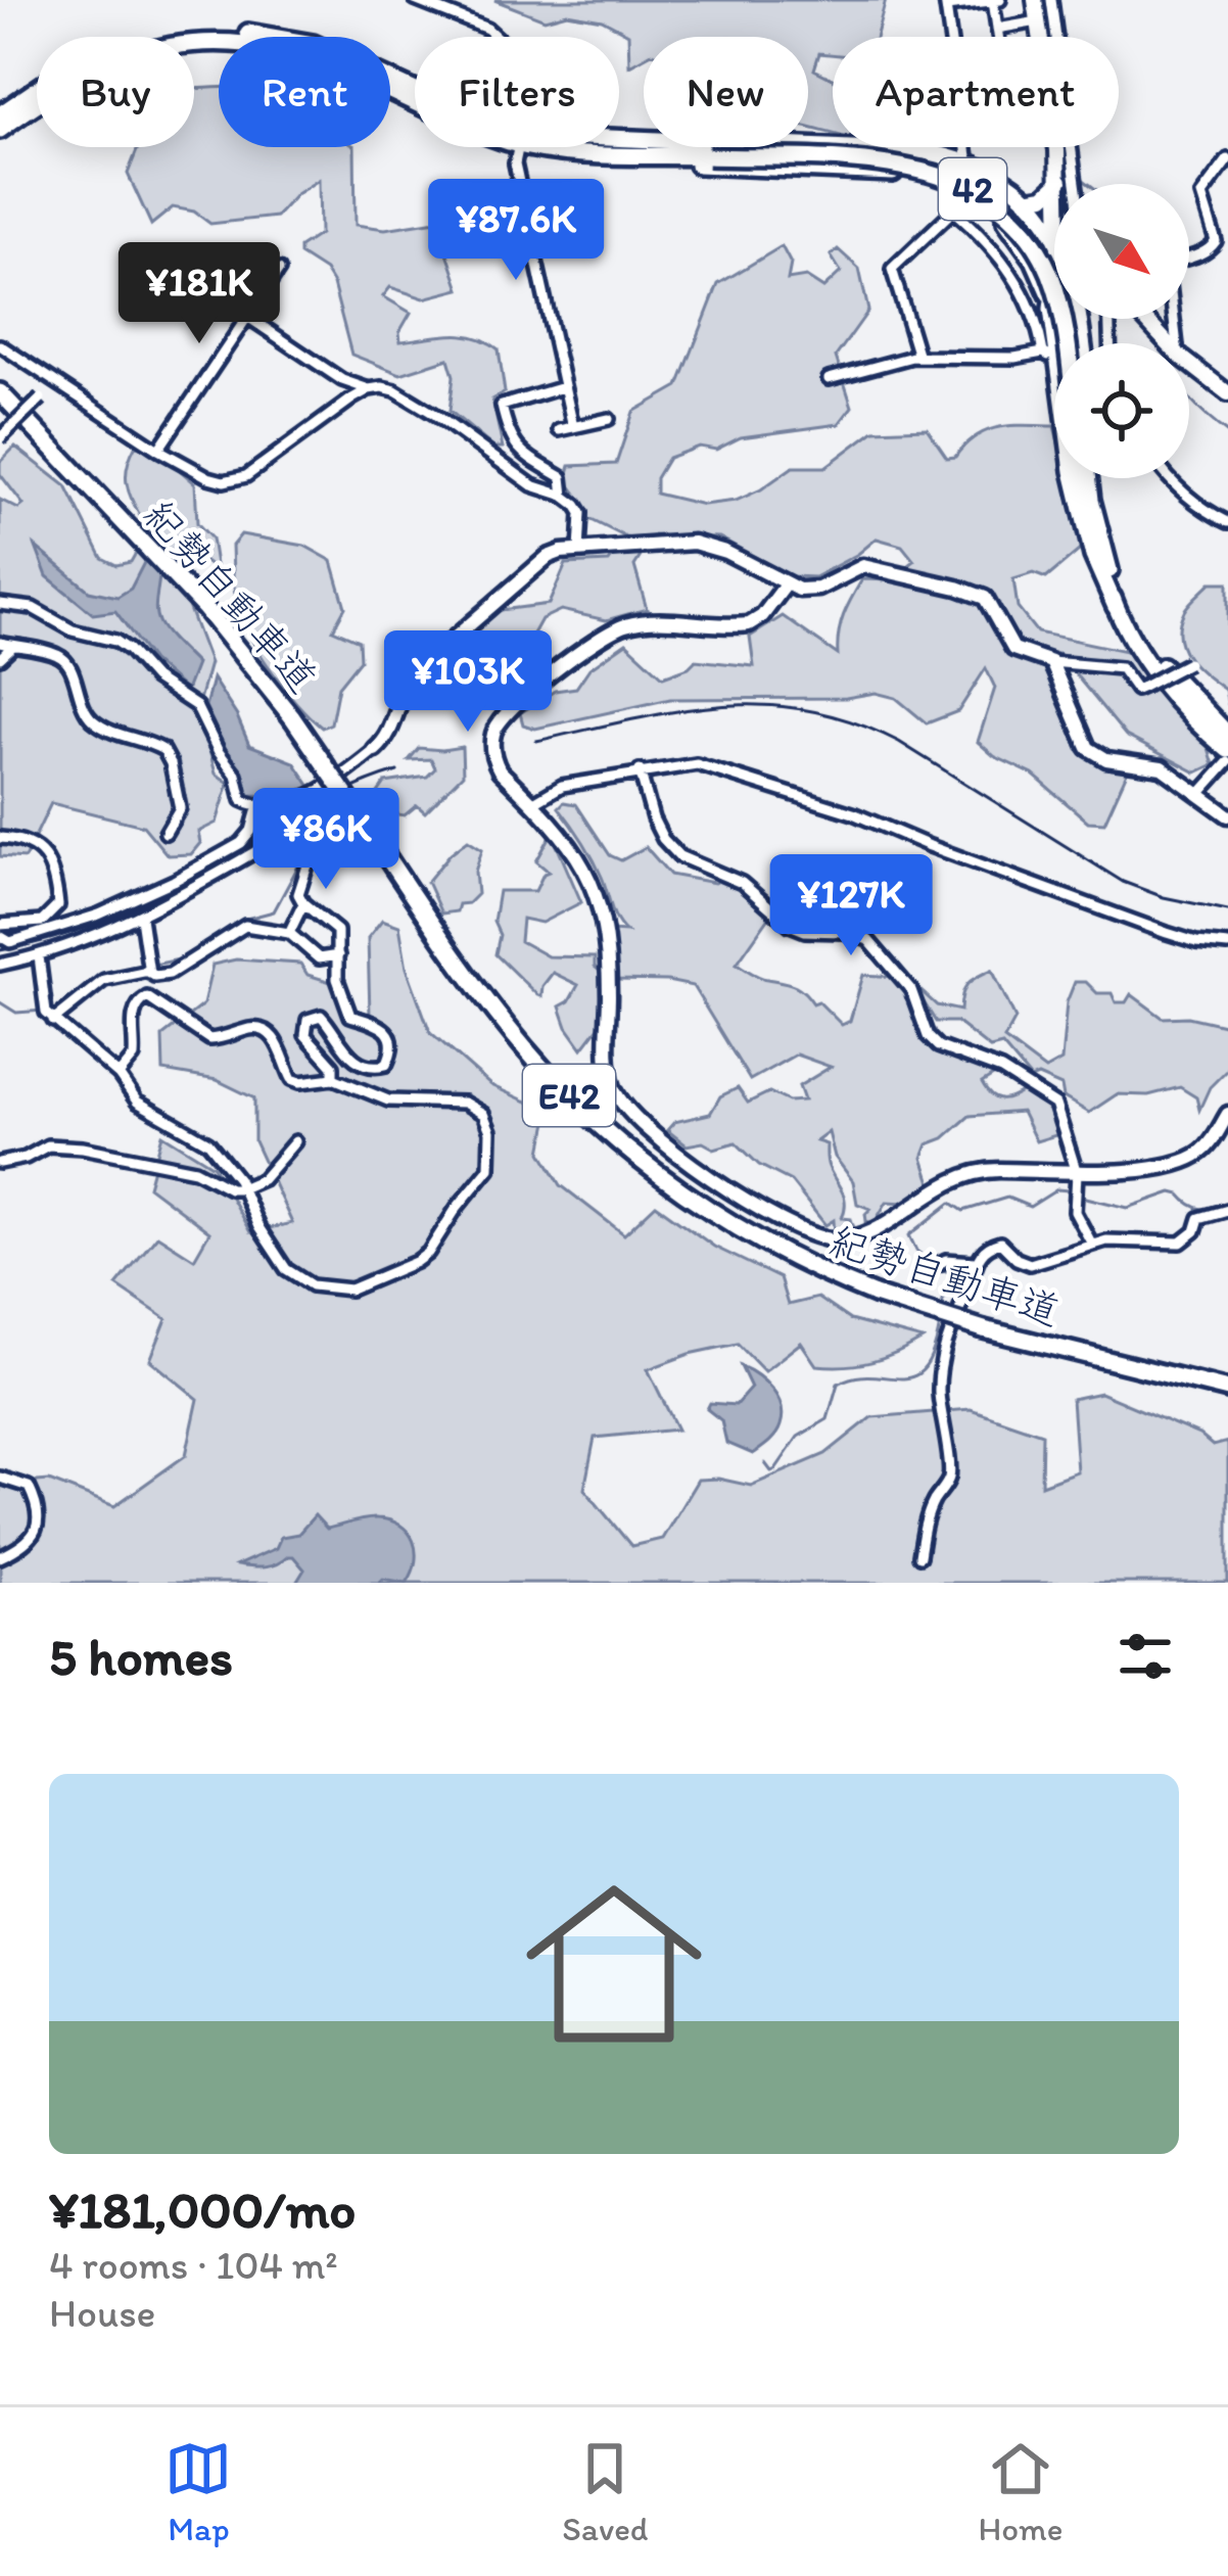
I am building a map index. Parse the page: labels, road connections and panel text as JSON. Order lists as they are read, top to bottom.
{
  "streets": {
    "highway": ["42", "紀勢自動車道", "E42"]
  },
  "north": "bottom right",
  "page": {
    "chip": [
      "Buy",
      "Rent",
      "Filters",
      "New",
      "Apartment"
    ],
    "price": [
      "¥87.6K",
      "¥181K",
      "¥103K",
      "¥86K",
      "¥127K"
    ],
    "heading": "5 homes",
    "list": [
      {
        "name": "¥181,000/mo",
        "note": "4 rooms · 104 m² · House"
      }
    ],
    "tabs": ["Map", "Saved", "Home"]
  }
}
